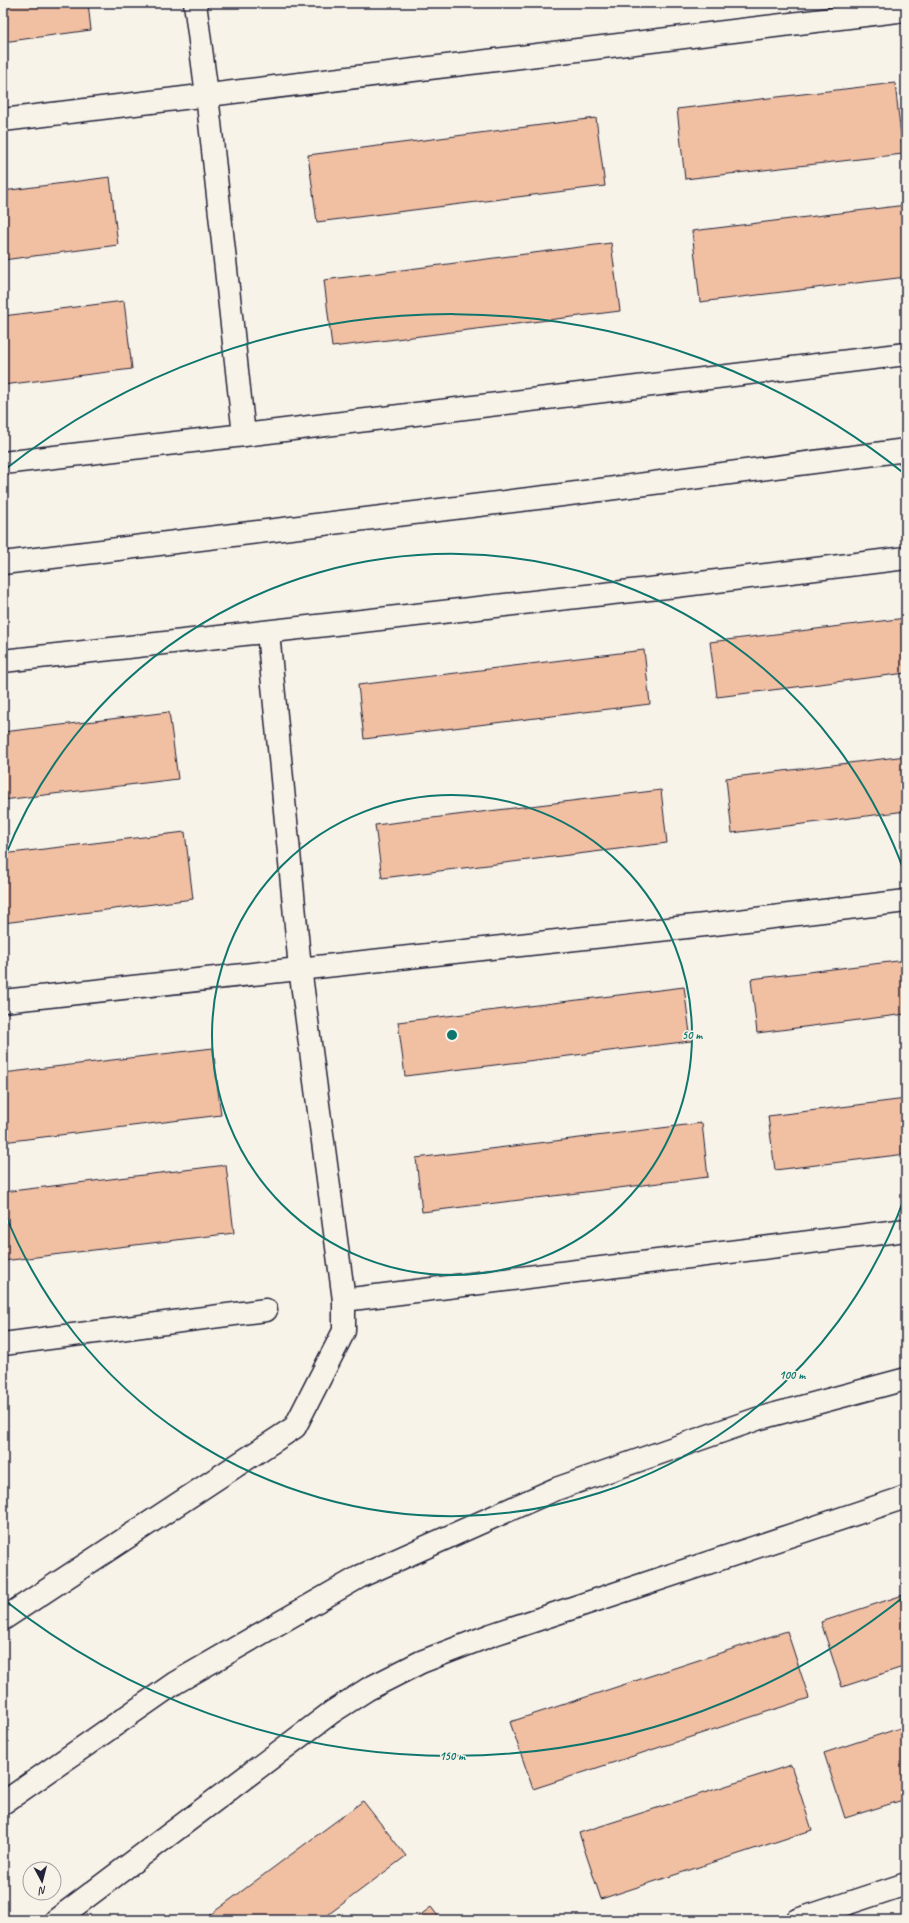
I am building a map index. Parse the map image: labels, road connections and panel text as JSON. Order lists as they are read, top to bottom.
{
  "north": "bottom",
  "rings": ["50 m", "100 m", "150 m"]
}
